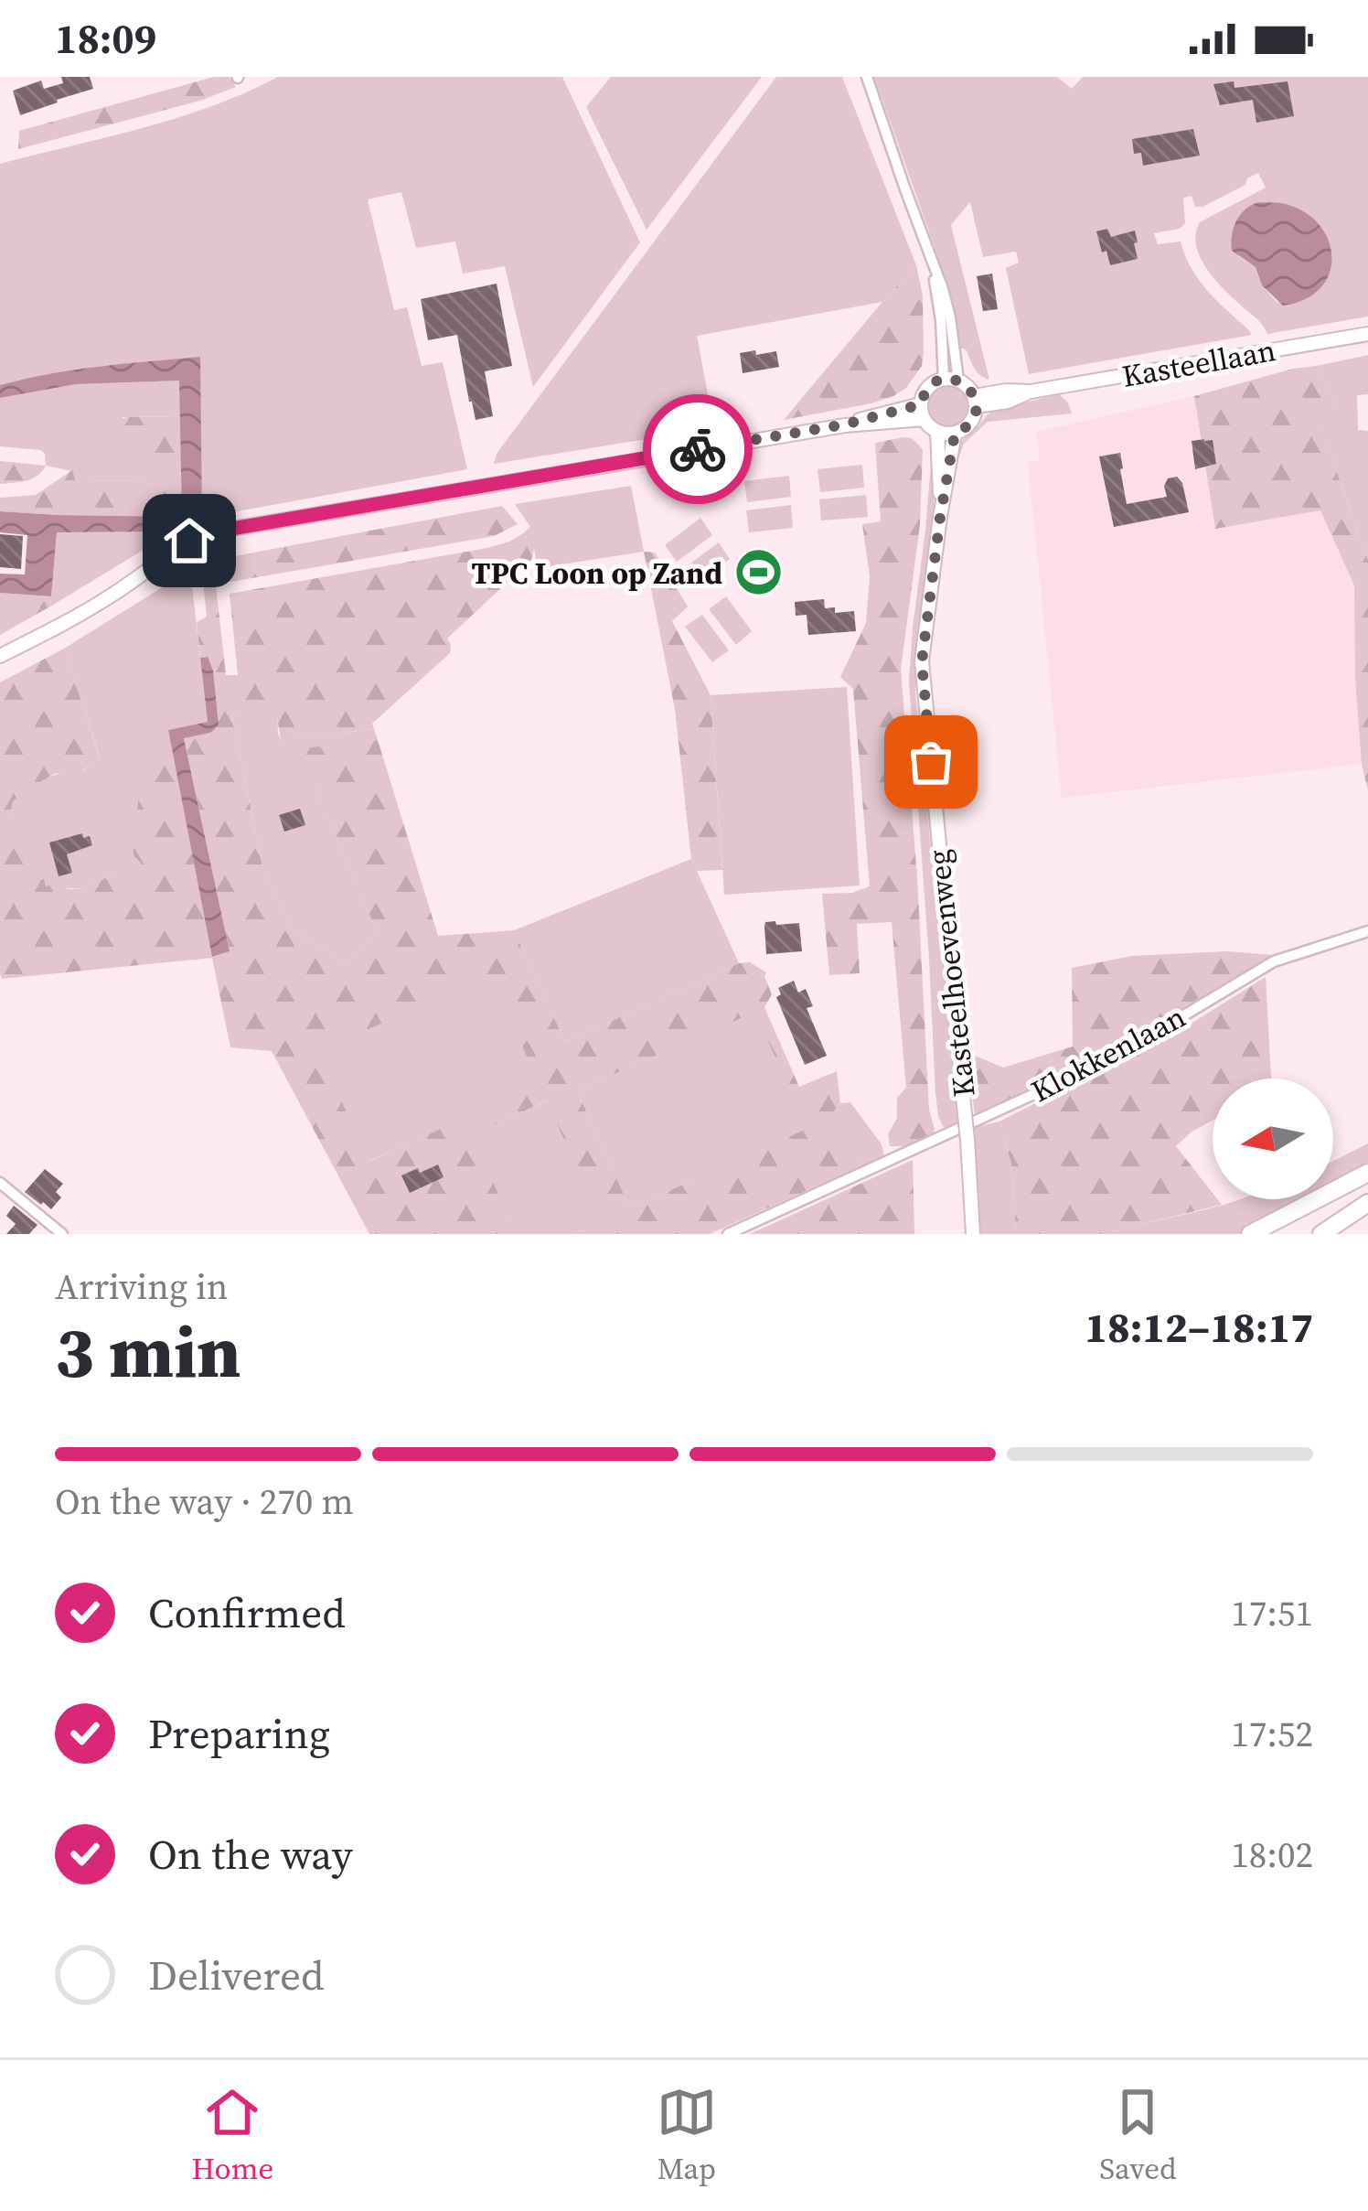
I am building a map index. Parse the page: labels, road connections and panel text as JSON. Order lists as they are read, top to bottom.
{
  "streets": {
    "street": ["Kasteellaan", "Kasteelhoevenweg", "Klokkenlaan"]
  },
  "crossings": [
    ["Kasteellaan", "Kasteelhoevenweg"]
  ],
  "places": {
    "sports": ["TPC Loon op Zand"]
  },
  "north": "left",
  "page": {
    "status": "18:09",
    "heading": ["3 min", "Arriving in", "18:12–18:17"],
    "bar": "On the way · 270 m",
    "list": [
      ["Confirmed", "17:51"],
      ["Preparing", "17:52"],
      ["On the way", "18:02"],
      "Delivered"
    ],
    "tabs": ["Home", "Map", "Saved"]
  }
}
